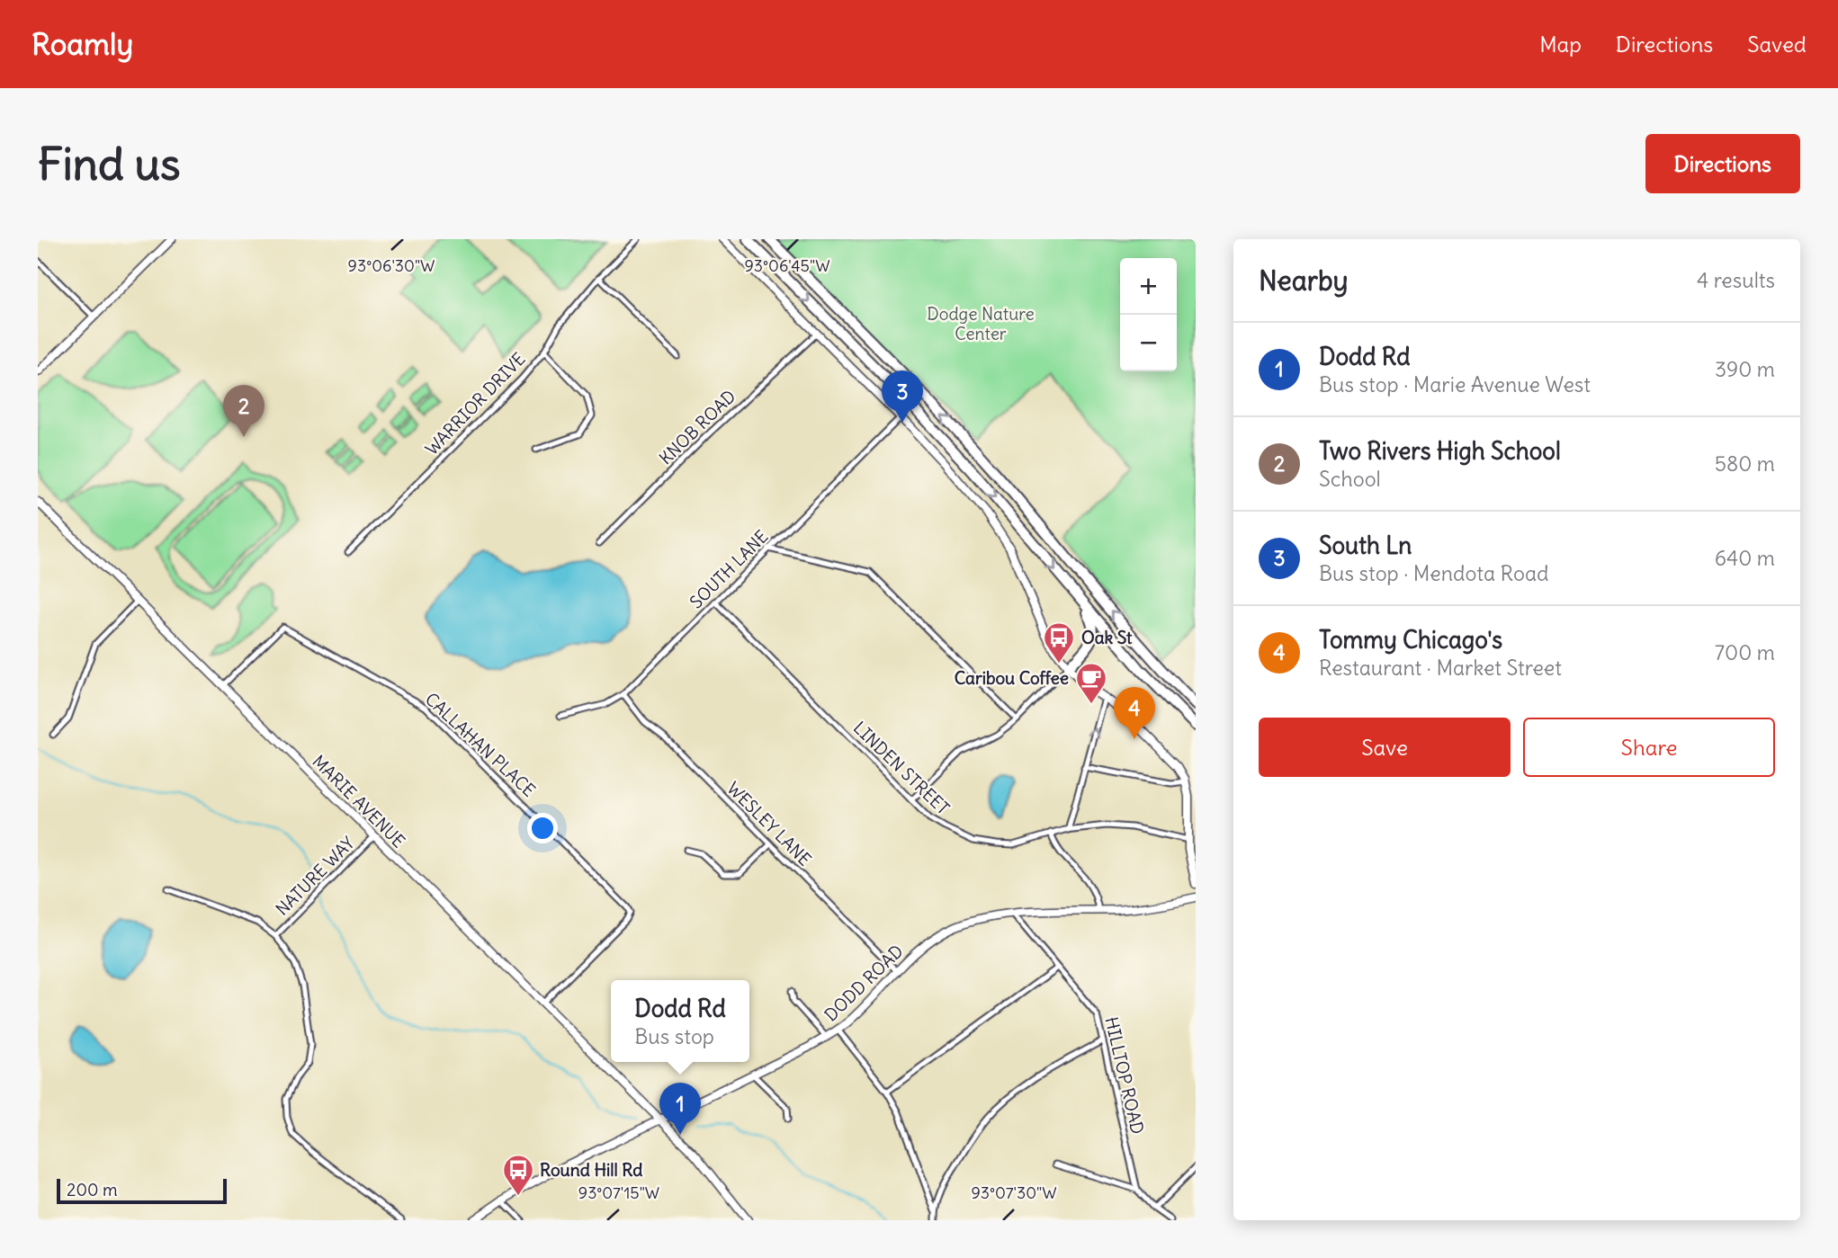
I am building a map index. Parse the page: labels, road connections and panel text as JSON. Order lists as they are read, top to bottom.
{
  "streets": {
    "street": [
      "WARRIOR DRIVE",
      "KNOB ROAD",
      "SOUTH LANE",
      "CALLAHAN PLACE",
      "LINDEN STREET",
      "MARIE AVENUE",
      "WESLEY LANE",
      "NATURE WAY",
      "DODD ROAD",
      "HILLTOP ROAD"
    ]
  },
  "crossings": [
    ["SOUTH LANE", "LINDEN STREET"],
    ["SOUTH LANE", "WESLEY LANE"],
    ["CALLAHAN PLACE", "MARIE AVENUE"],
    ["MARIE AVENUE", "NATURE WAY"],
    ["MARIE AVENUE", "DODD ROAD"],
    ["WESLEY LANE", "DODD ROAD"],
    ["DODD ROAD", "HILLTOP ROAD"]
  ],
  "parks": ["Dodge Nature Center"],
  "places": {
    "bus stop": ["Oak St", "Round Hill Rd"],
    "cafe": ["Caribou Coffee"]
  },
  "scale_bar": "200 m",
  "page": {
    "header": "Roamly",
    "nav": ["Map", "Directions", "Saved"],
    "buttons": [
      "Directions",
      ["Save", "Share"]
    ],
    "title": "Find us",
    "heading": ["Nearby", "4 results"],
    "map_buttons": ["+", "−"],
    "list": [
      {
        "mark": "1",
        "name": "Dodd Rd",
        "note": "Bus stop · Marie Avenue West",
        "value": "390 m"
      },
      {
        "mark": "2",
        "name": "Two Rivers High School",
        "note": "School",
        "value": "580 m"
      },
      {
        "mark": "3",
        "name": "South Ln",
        "note": "Bus stop · Mendota Road",
        "value": "640 m"
      },
      {
        "mark": "4",
        "name": "Tommy Chicago's",
        "note": "Restaurant · Market Street",
        "value": "700 m"
      }
    ],
    "pins": [
      "3",
      "2",
      "4",
      "1"
    ],
    "popup": ["Dodd Rd", "Bus stop"],
    "scale": "200 m"
  },
  "coordinates": [
    "93°06'30\"W",
    "93°06'45\"W",
    "93°07'15\"W",
    "93°07'30\"W"
  ]
}
